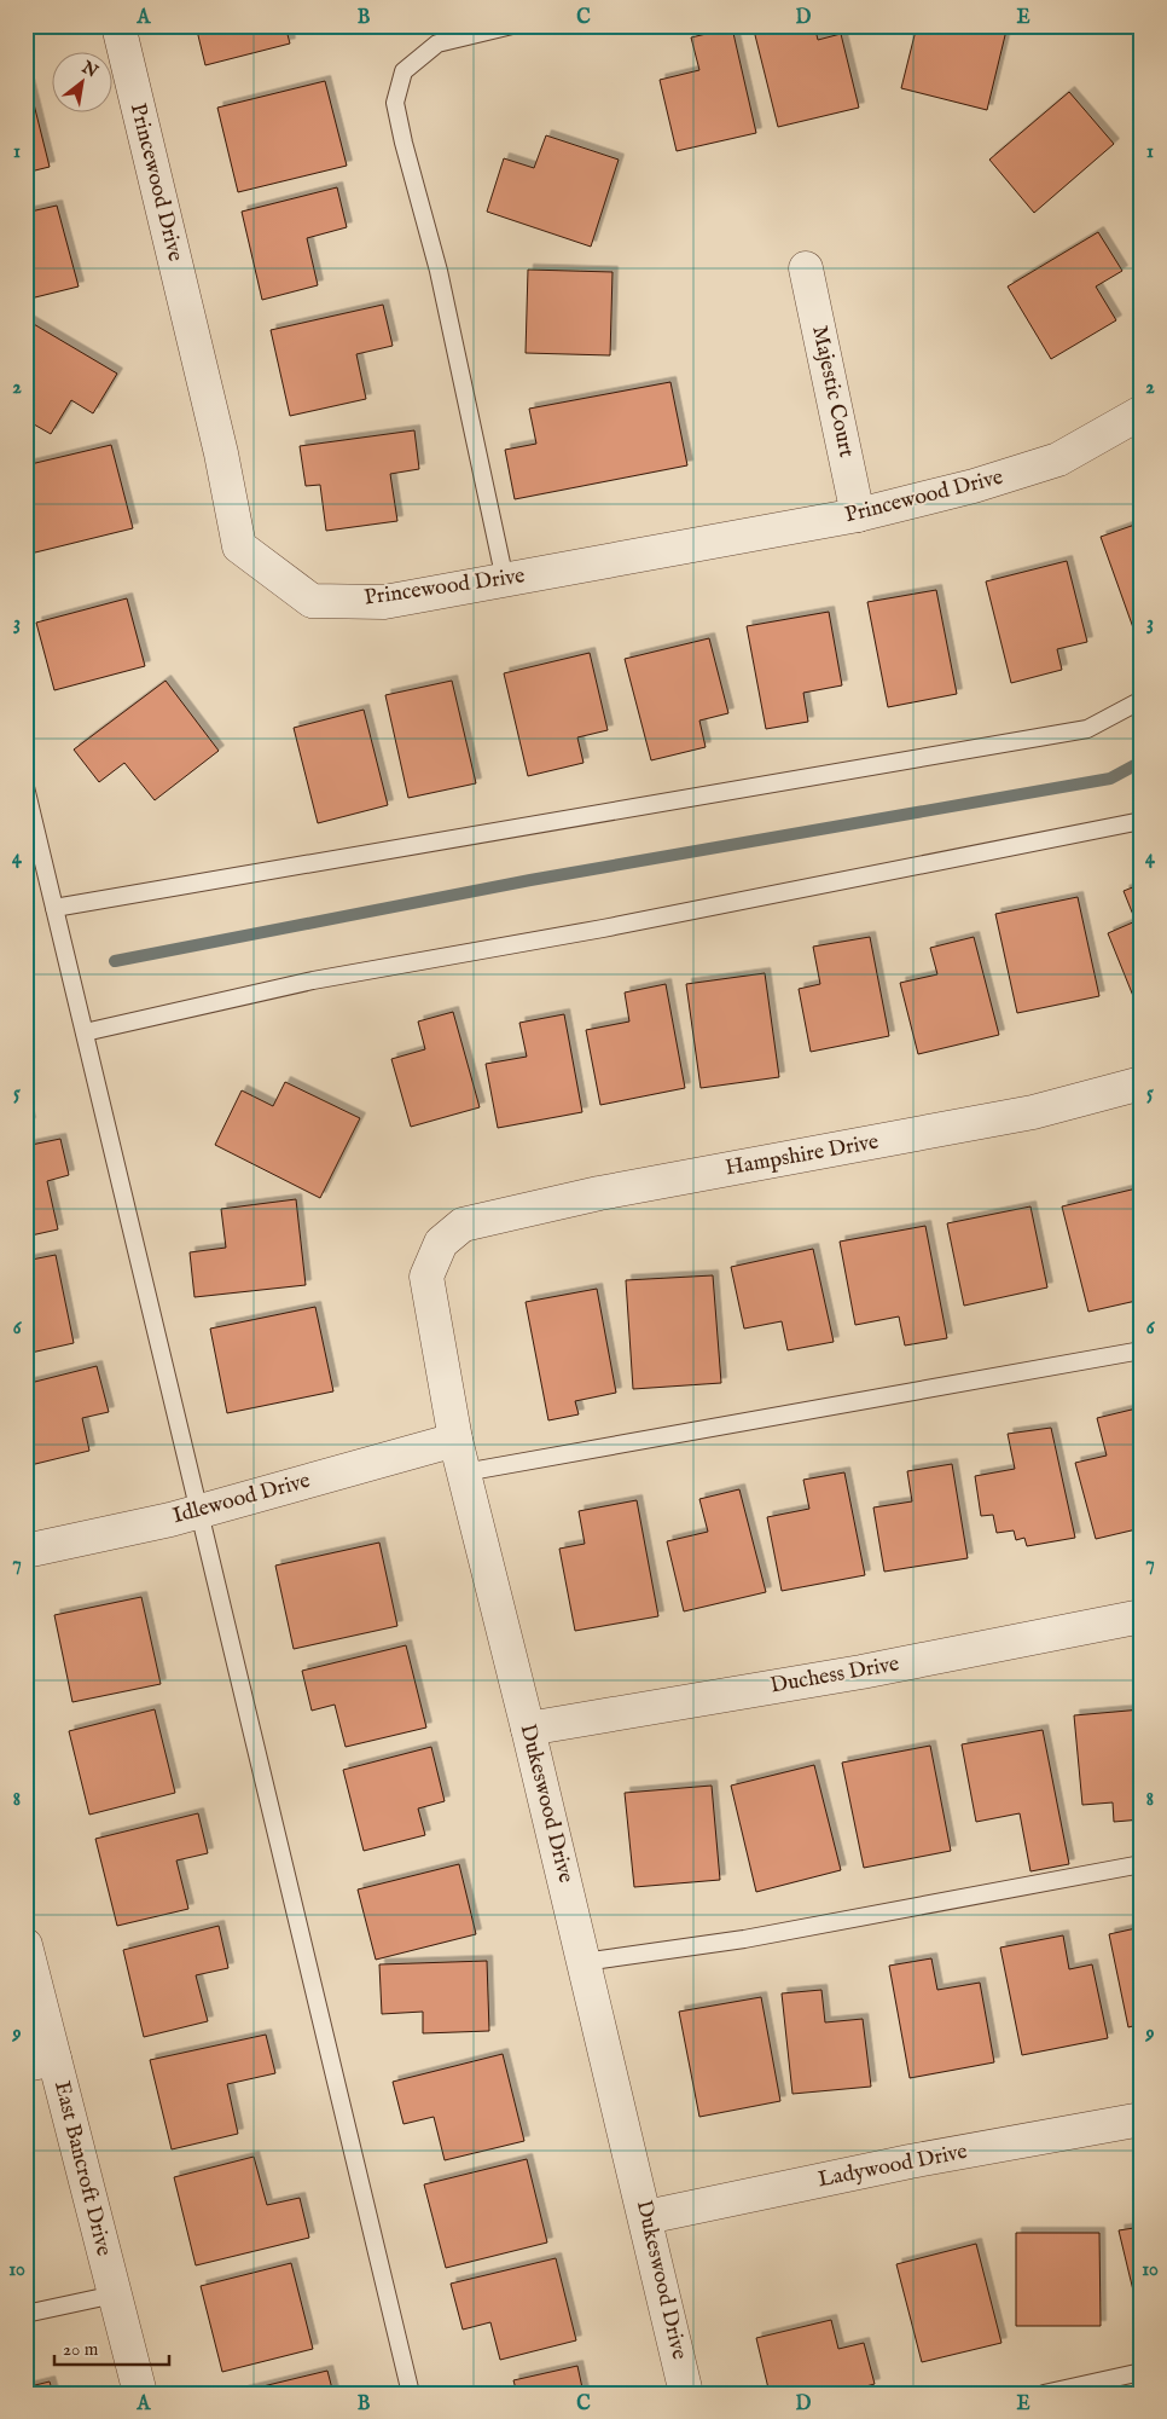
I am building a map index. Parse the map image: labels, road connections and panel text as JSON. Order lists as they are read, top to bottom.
{
  "streets": {
    "street": [
      "Princewood Drive",
      "Majestic Court",
      "Hampshire Drive",
      "Idlewood Drive",
      "Duchess Drive",
      "Dukeswood Drive",
      "Ladywood Drive",
      "East Bancroft Drive"
    ]
  },
  "crossings": [
    ["Princewood Drive", "Majestic Court"],
    ["Hampshire Drive", "Dukeswood Drive"],
    ["Idlewood Drive", "Dukeswood Drive"],
    ["Duchess Drive", "Dukeswood Drive"],
    ["Dukeswood Drive", "Ladywood Drive"]
  ],
  "scale_bar": "20 m",
  "north": "top right",
  "grid": {
    "columns": [
      "A",
      "B",
      "C",
      "D",
      "E"
    ],
    "rows": [
      "1",
      "2",
      "3",
      "4",
      "5",
      "6",
      "7",
      "8",
      "9",
      "10"
    ]
  }
}
